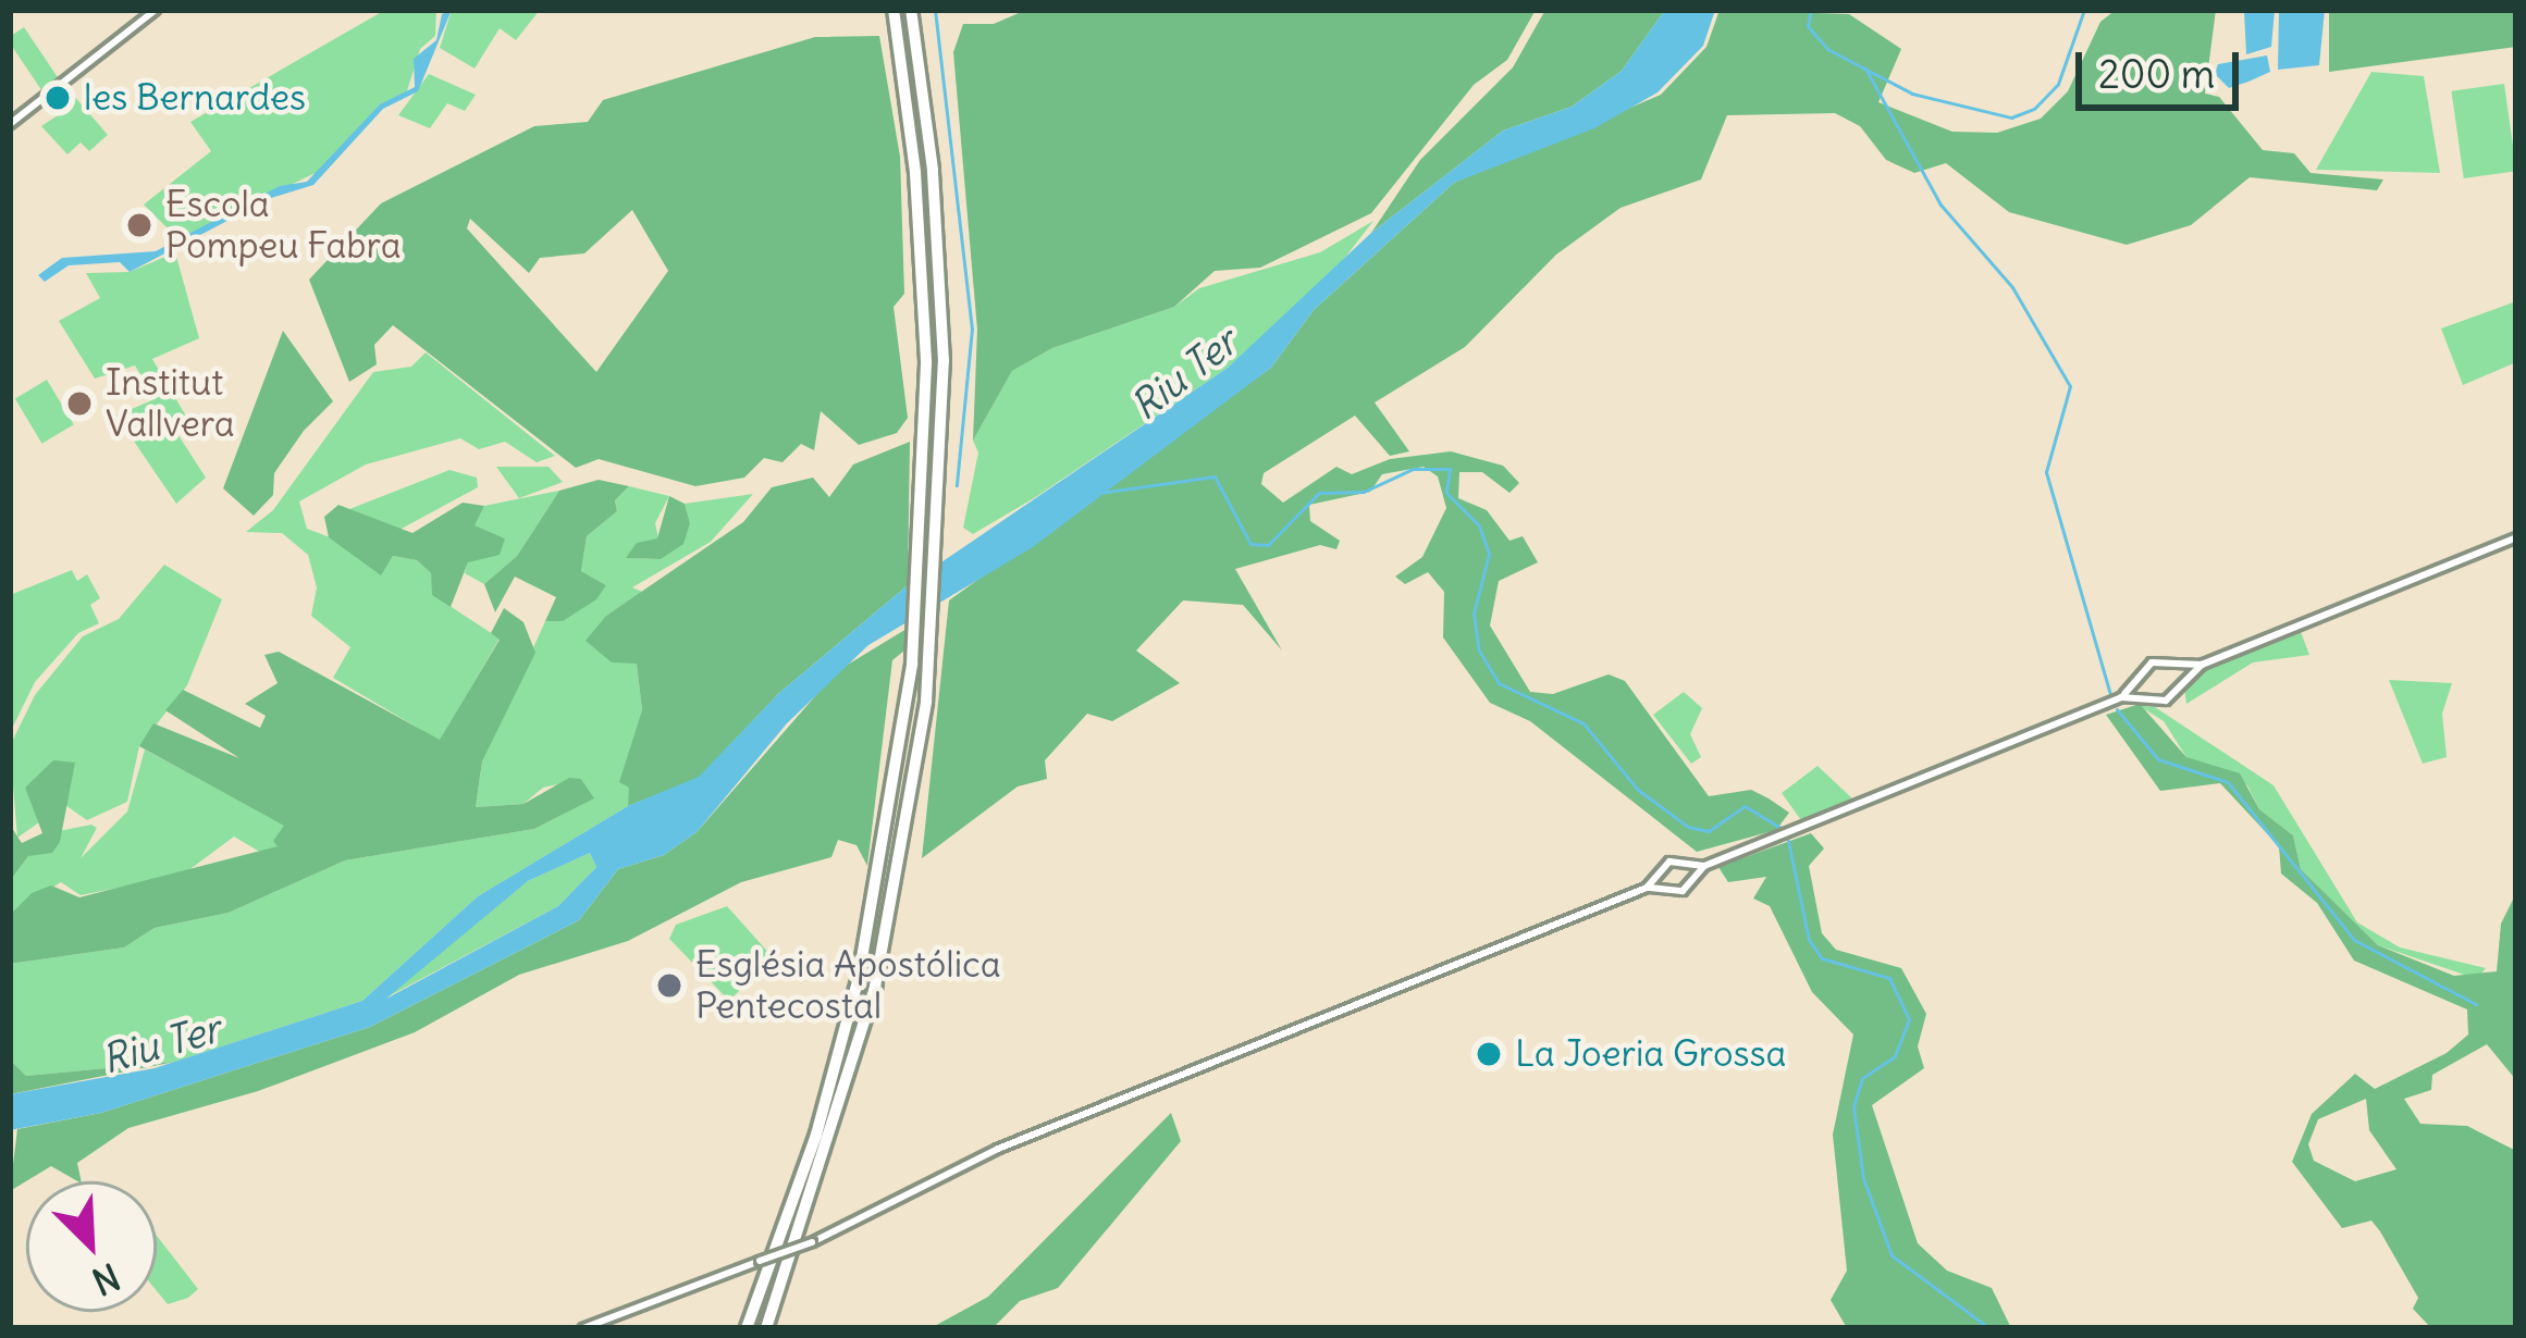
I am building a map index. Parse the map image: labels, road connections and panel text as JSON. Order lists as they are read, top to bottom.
{
  "water": ["Riu Ter"],
  "places": [
    "les Bernardes",
    "Escola Pompeu Fabra",
    "Institut Vallvera",
    "Església Apostólica Pentecostal",
    "La Joeria Grossa"
  ],
  "scale_bar": "200 m",
  "north": "bottom right"
}
